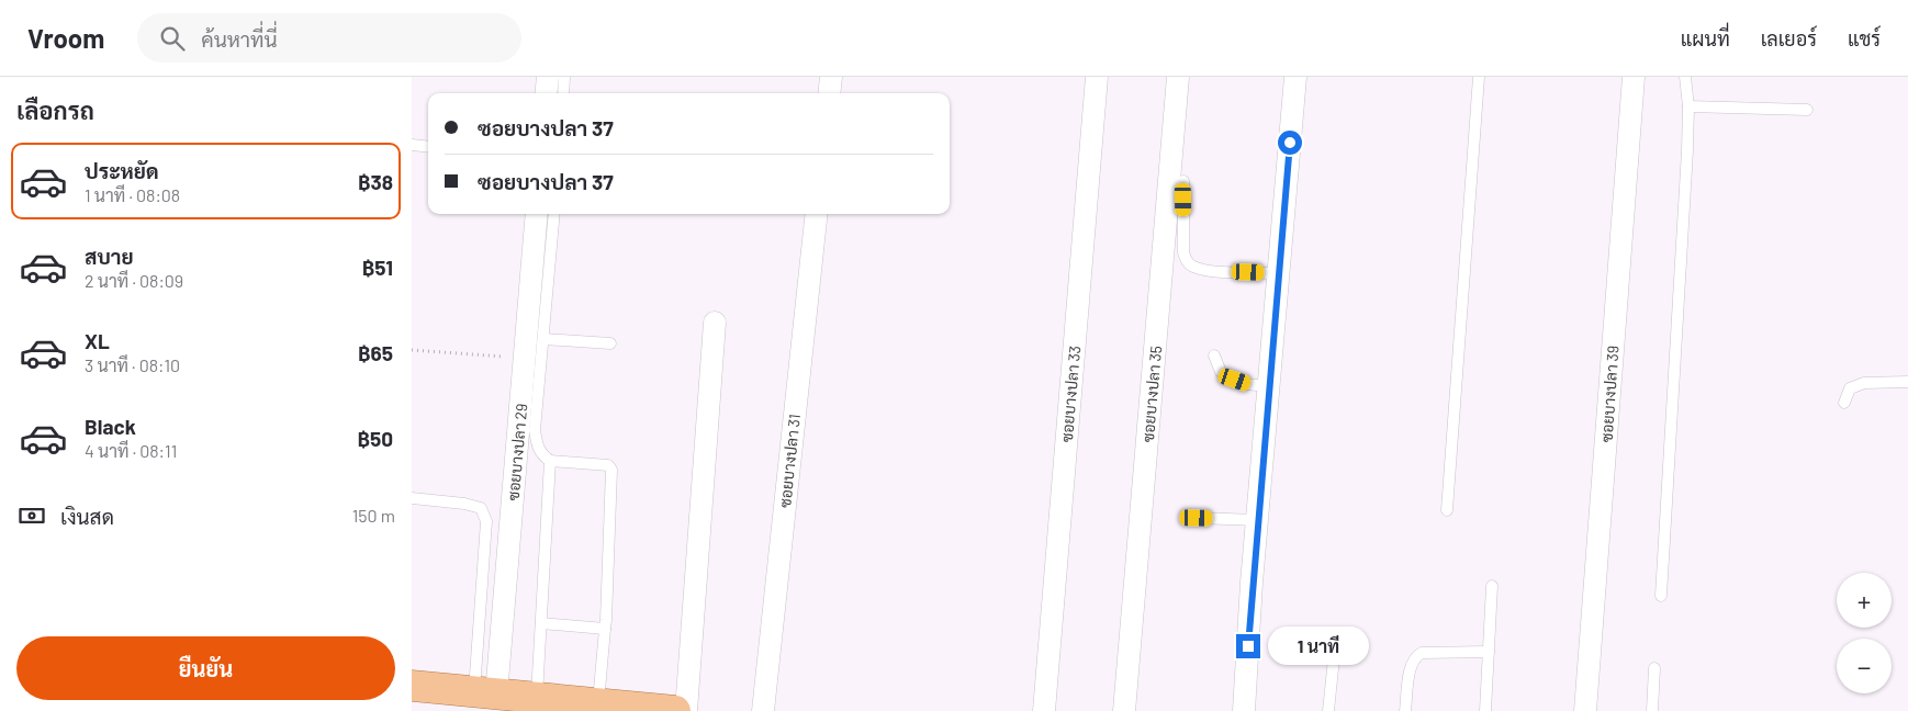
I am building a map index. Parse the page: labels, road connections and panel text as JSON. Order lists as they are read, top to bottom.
{
  "streets": {
    "street": [
      "ซอยบางปลา 33",
      "ซอยบางปลา 35",
      "ซอยบางปลา 39",
      "ซอยบางปลา 29",
      "ซอยบางปลา 31"
    ]
  },
  "page": {
    "header": "Vroom",
    "search": "ค้นหาที่นี่",
    "nav": ["แผนที่", "เลเยอร์", "แชร์"],
    "heading": "เลือกรถ",
    "banner": ["ซอยบางปลา 37", "ซอยบางปลา 37"],
    "list": [
      {
        "name": "ประหยัด",
        "note": "1 นาที · 08:08",
        "value": "฿38"
      },
      {
        "name": "สบาย",
        "note": "2 นาที · 08:09",
        "value": "฿51"
      },
      {
        "name": "XL",
        "note": "3 นาที · 08:10",
        "value": "฿65"
      },
      {
        "name": "Black",
        "note": "4 นาที · 08:11",
        "value": "฿50"
      }
    ],
    "pay": ["เงินสด", "150 m"],
    "map_buttons": ["+", "−"],
    "buttons": "ยืนยัน",
    "bubble": "1 นาที"
  }
}
